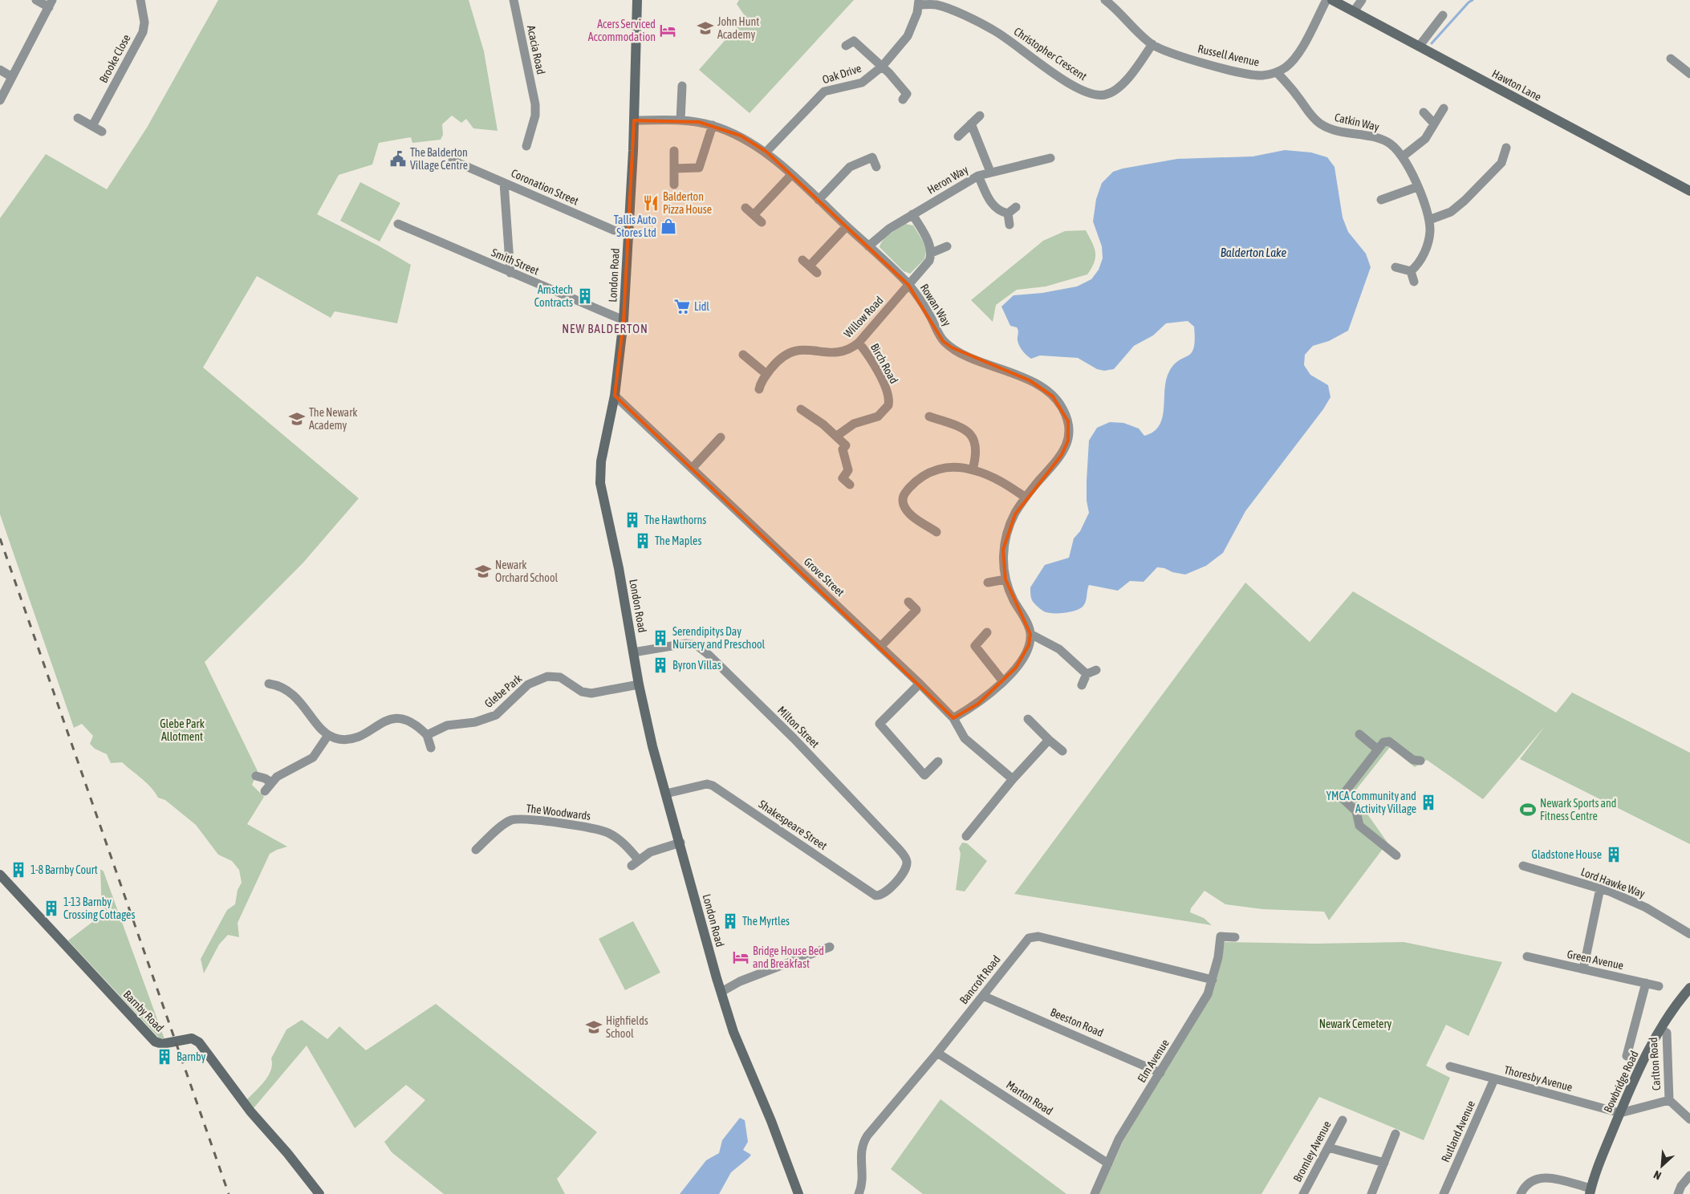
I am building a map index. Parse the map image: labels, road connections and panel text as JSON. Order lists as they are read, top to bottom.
{
  "streets": {
    "main road": [
      "Hawton Lane",
      "London Road",
      "Barnby Road",
      "Bowbridge Road"
    ],
    "street": [
      "Acacia Road",
      "Christopher Crescent",
      "Russell Avenue",
      "Brooke Close",
      "Oak Drive",
      "Catkin Way",
      "Heron Way",
      "Coronation Street",
      "Smith Street",
      "Rowan Way",
      "Willow Road",
      "Birch Road",
      "Grove Street",
      "Glebe Park",
      "Milton Street",
      "The Woodwards",
      "Shakespeare Street",
      "Lord Hawke Way",
      "Green Avenue",
      "Bancroft Road",
      "Beeston Road",
      "Elm Avenue",
      "Carlton Road",
      "Thoresby Avenue",
      "Marton Road",
      "Rutland Avenue",
      "Bromley Avenue"
    ]
  },
  "crossings": [
    ["Christopher Crescent", "Russell Avenue"],
    ["Christopher Crescent", "Oak Drive"],
    ["Russell Avenue", "Catkin Way"],
    ["Oak Drive", "Rowan Way"],
    ["Heron Way", "Rowan Way"],
    ["Coronation Street", "London Road"],
    ["Smith Street", "London Road"],
    ["London Road", "Rowan Way"],
    ["London Road", "Grove Street"],
    ["London Road", "Glebe Park"],
    ["London Road", "Milton Street"],
    ["London Road", "The Woodwards"],
    ["London Road", "Shakespeare Street"],
    ["Rowan Way", "Willow Road"],
    ["Willow Road", "Birch Road"],
    ["Milton Street", "Shakespeare Street"],
    ["Bancroft Road", "Beeston Road"],
    ["Bancroft Road", "Elm Avenue"],
    ["Bancroft Road", "Marton Road"],
    ["Beeston Road", "Elm Avenue"],
    ["Elm Avenue", "Marton Road"],
    ["Carlton Road", "Thoresby Avenue"],
    ["Carlton Road", "Bowbridge Road"],
    ["Thoresby Avenue", "Bowbridge Road"],
    ["Thoresby Avenue", "Rutland Avenue"]
  ],
  "districts": ["NEW BALDERTON"],
  "water": ["Balderton Lake"],
  "parks": ["Glebe Park Allotment", "Newark Cemetery"],
  "places": {
    "school or university": [
      "John Hunt Academy",
      "The Newark Academy",
      "Newark Orchard School",
      "Highfields School"
    ],
    "hotel": ["Acers Serviced Accommodation", "Bridge House Bed and Breakfast"],
    "public building": ["The Balderton Village Centre"],
    "restaurant": ["Balderton Pizza House"],
    "shop": ["Tallis Auto Stores Ltd"],
    "building": [
      "Amstech Contracts",
      "The Hawthorns",
      "The Maples",
      "Serendipitys Day Nursery and Preschool",
      "Byron Villas",
      "YMCA Community and Activity Village",
      "Gladstone House",
      "1-8 Barnby Court",
      "1-13 Barnby Crossing Cottages",
      "The Myrtles",
      "Barnby"
    ],
    "supermarket": ["Lidl"],
    "sports": ["Newark Sports and Fitness Centre"]
  },
  "north": "bottom left"
}
